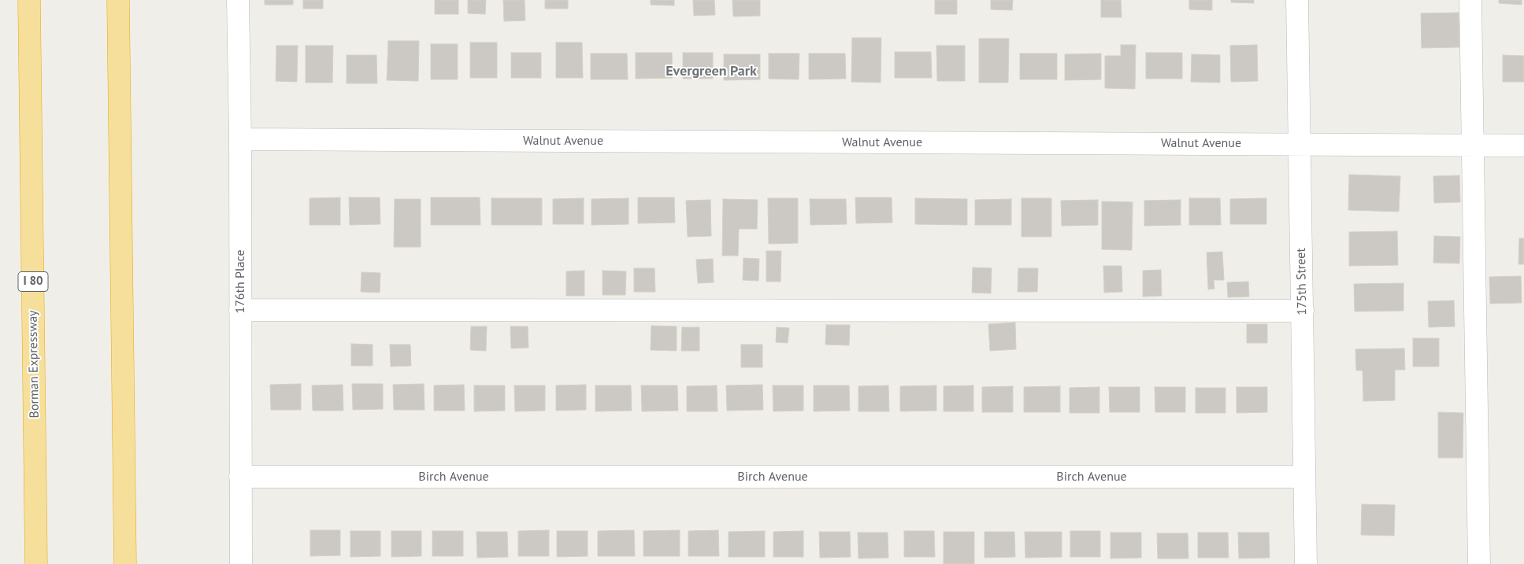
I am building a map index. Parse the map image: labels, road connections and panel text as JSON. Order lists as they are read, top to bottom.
{
  "streets": {
    "highway": ["I 80", "Borman Expressway"],
    "street": [
      "Walnut Avenue",
      "176th Place",
      "175th Street",
      "Birch Avenue"
    ]
  },
  "crossings": [
    ["Walnut Avenue", "176th Place"],
    ["Walnut Avenue", "175th Street"],
    ["176th Place", "Birch Avenue"],
    ["175th Street", "Birch Avenue"]
  ],
  "districts": ["Evergreen Park"]
}
